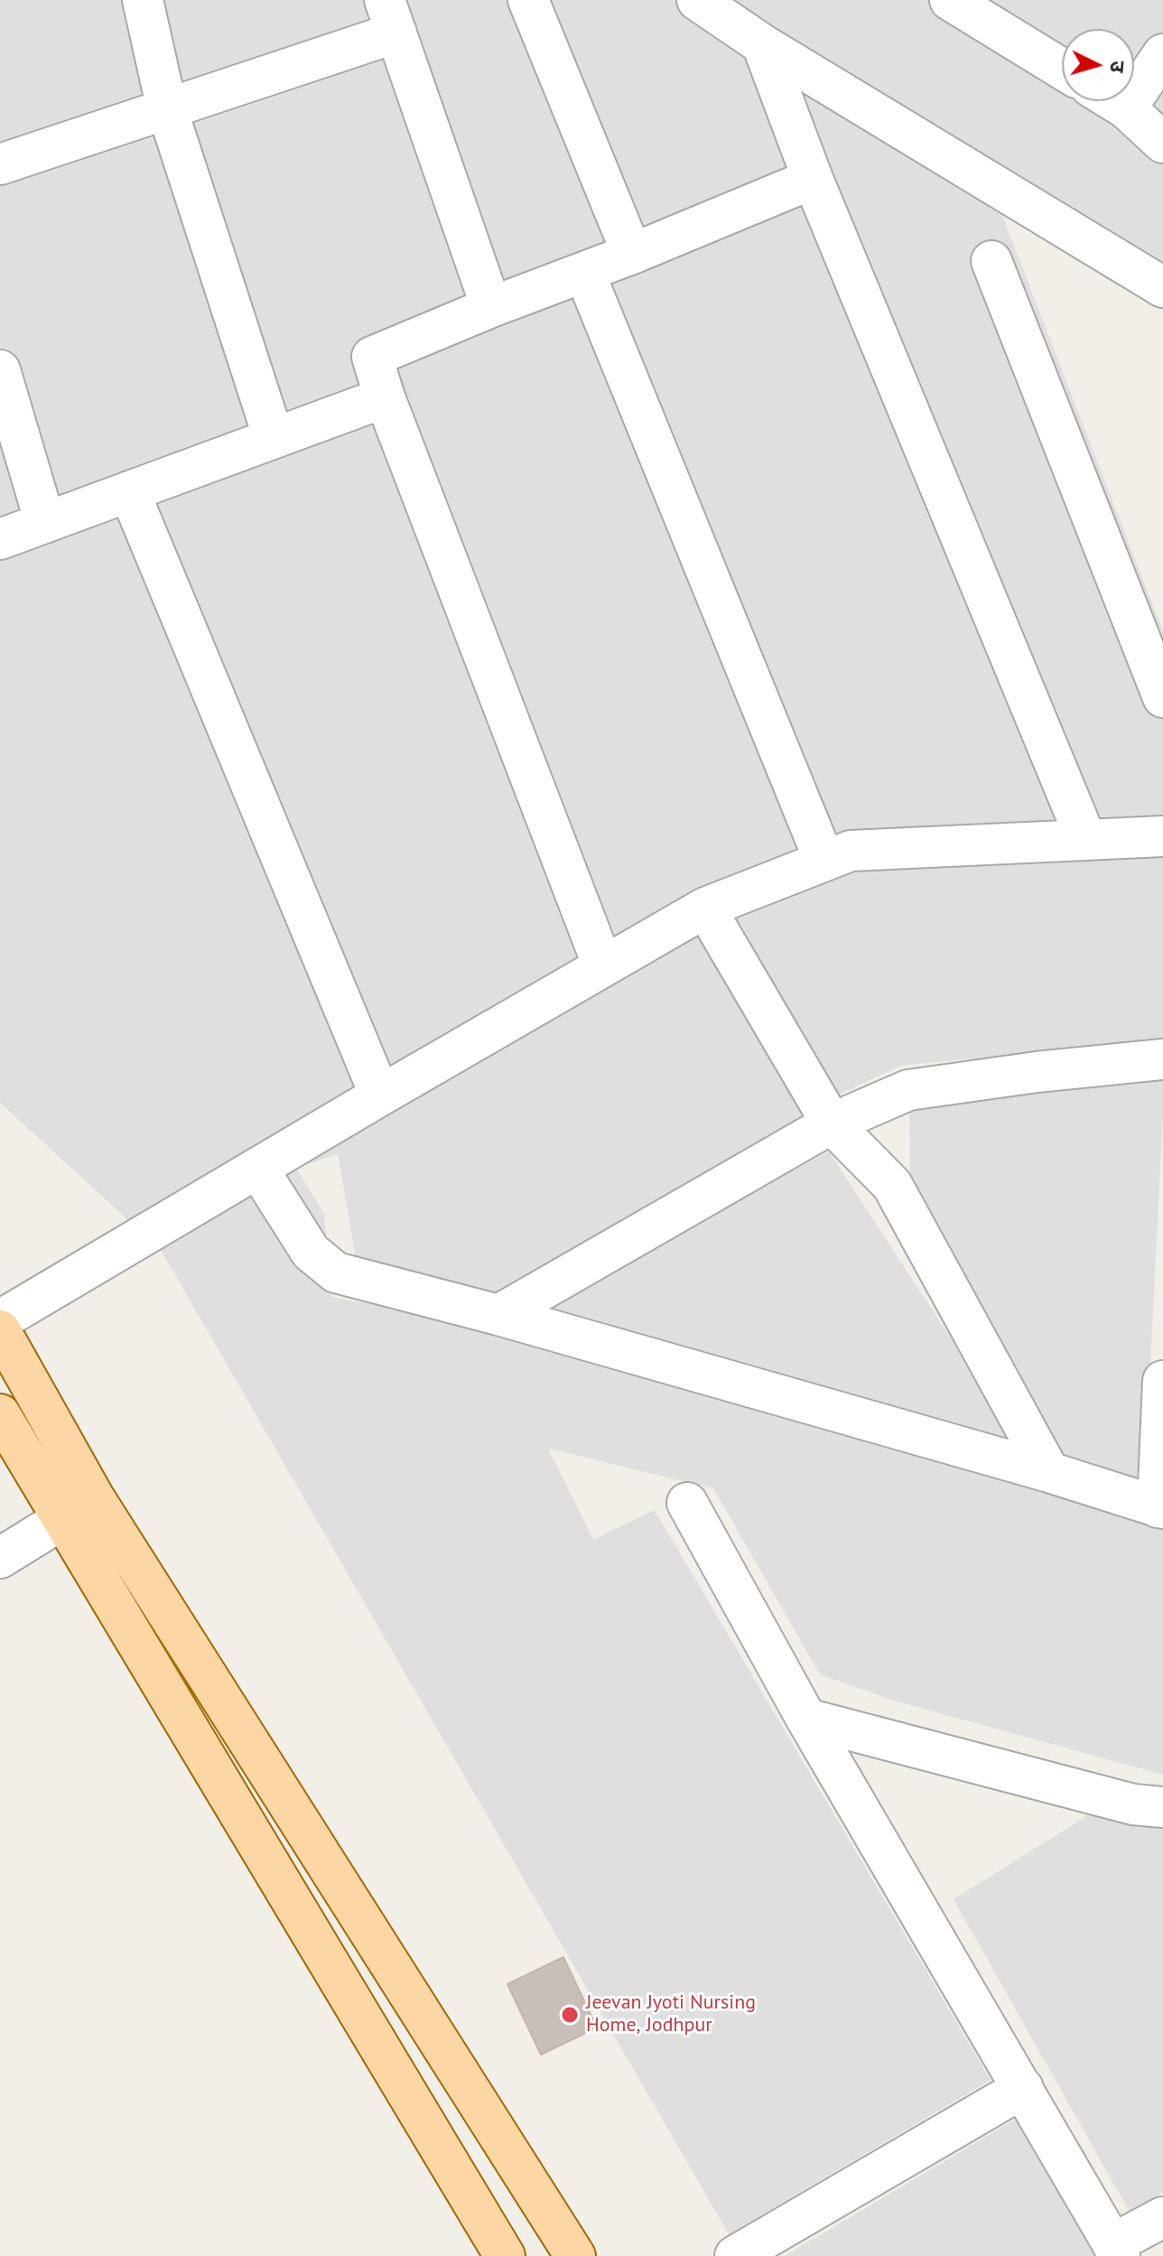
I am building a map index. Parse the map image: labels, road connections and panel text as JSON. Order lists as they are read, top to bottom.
{
  "places": ["Jeevan Jyoti Nursing Home, Jodhpur"],
  "north": "right"
}
